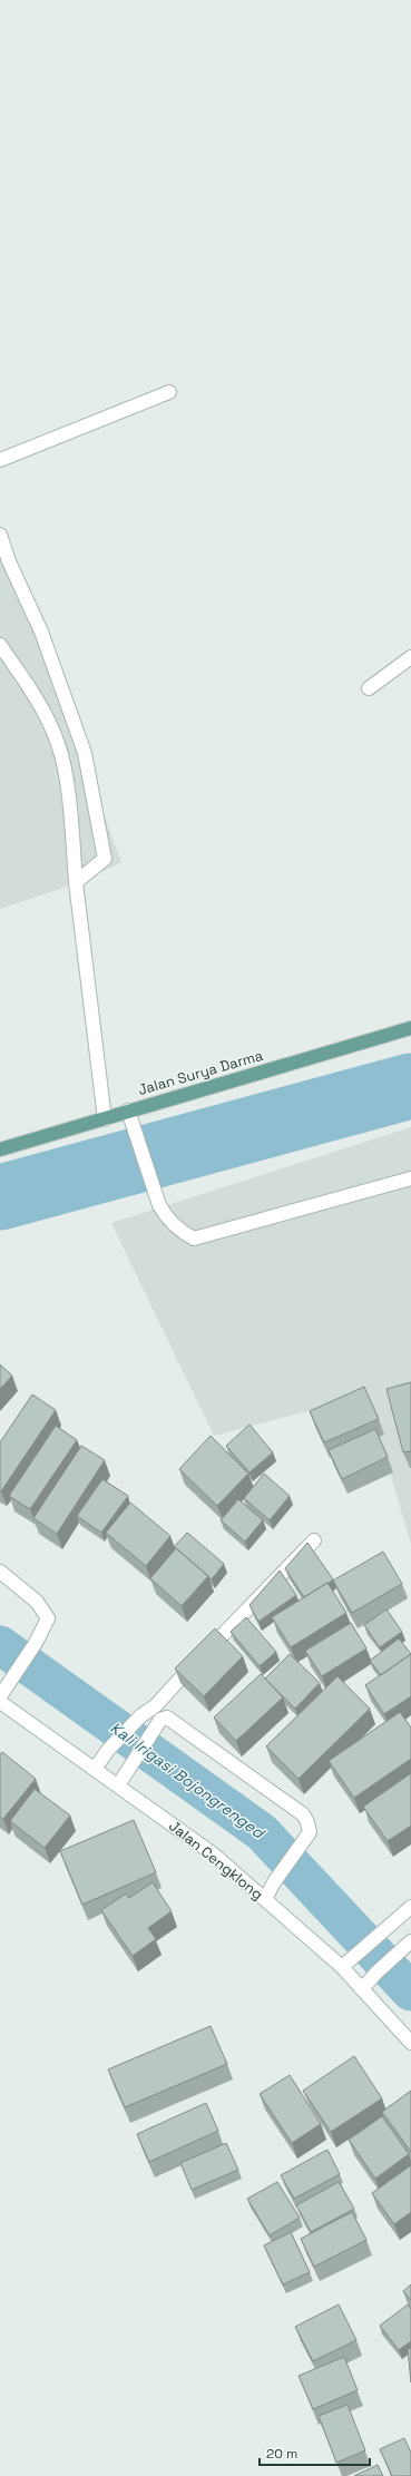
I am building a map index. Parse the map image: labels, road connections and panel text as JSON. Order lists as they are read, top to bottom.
{
  "streets": {
    "main road": ["Jalan Surya Darma"],
    "street": ["Jalan Cengklong"]
  },
  "water": ["Kali Irigasi Bojongrenged"],
  "scale_bar": "20 m"
}
